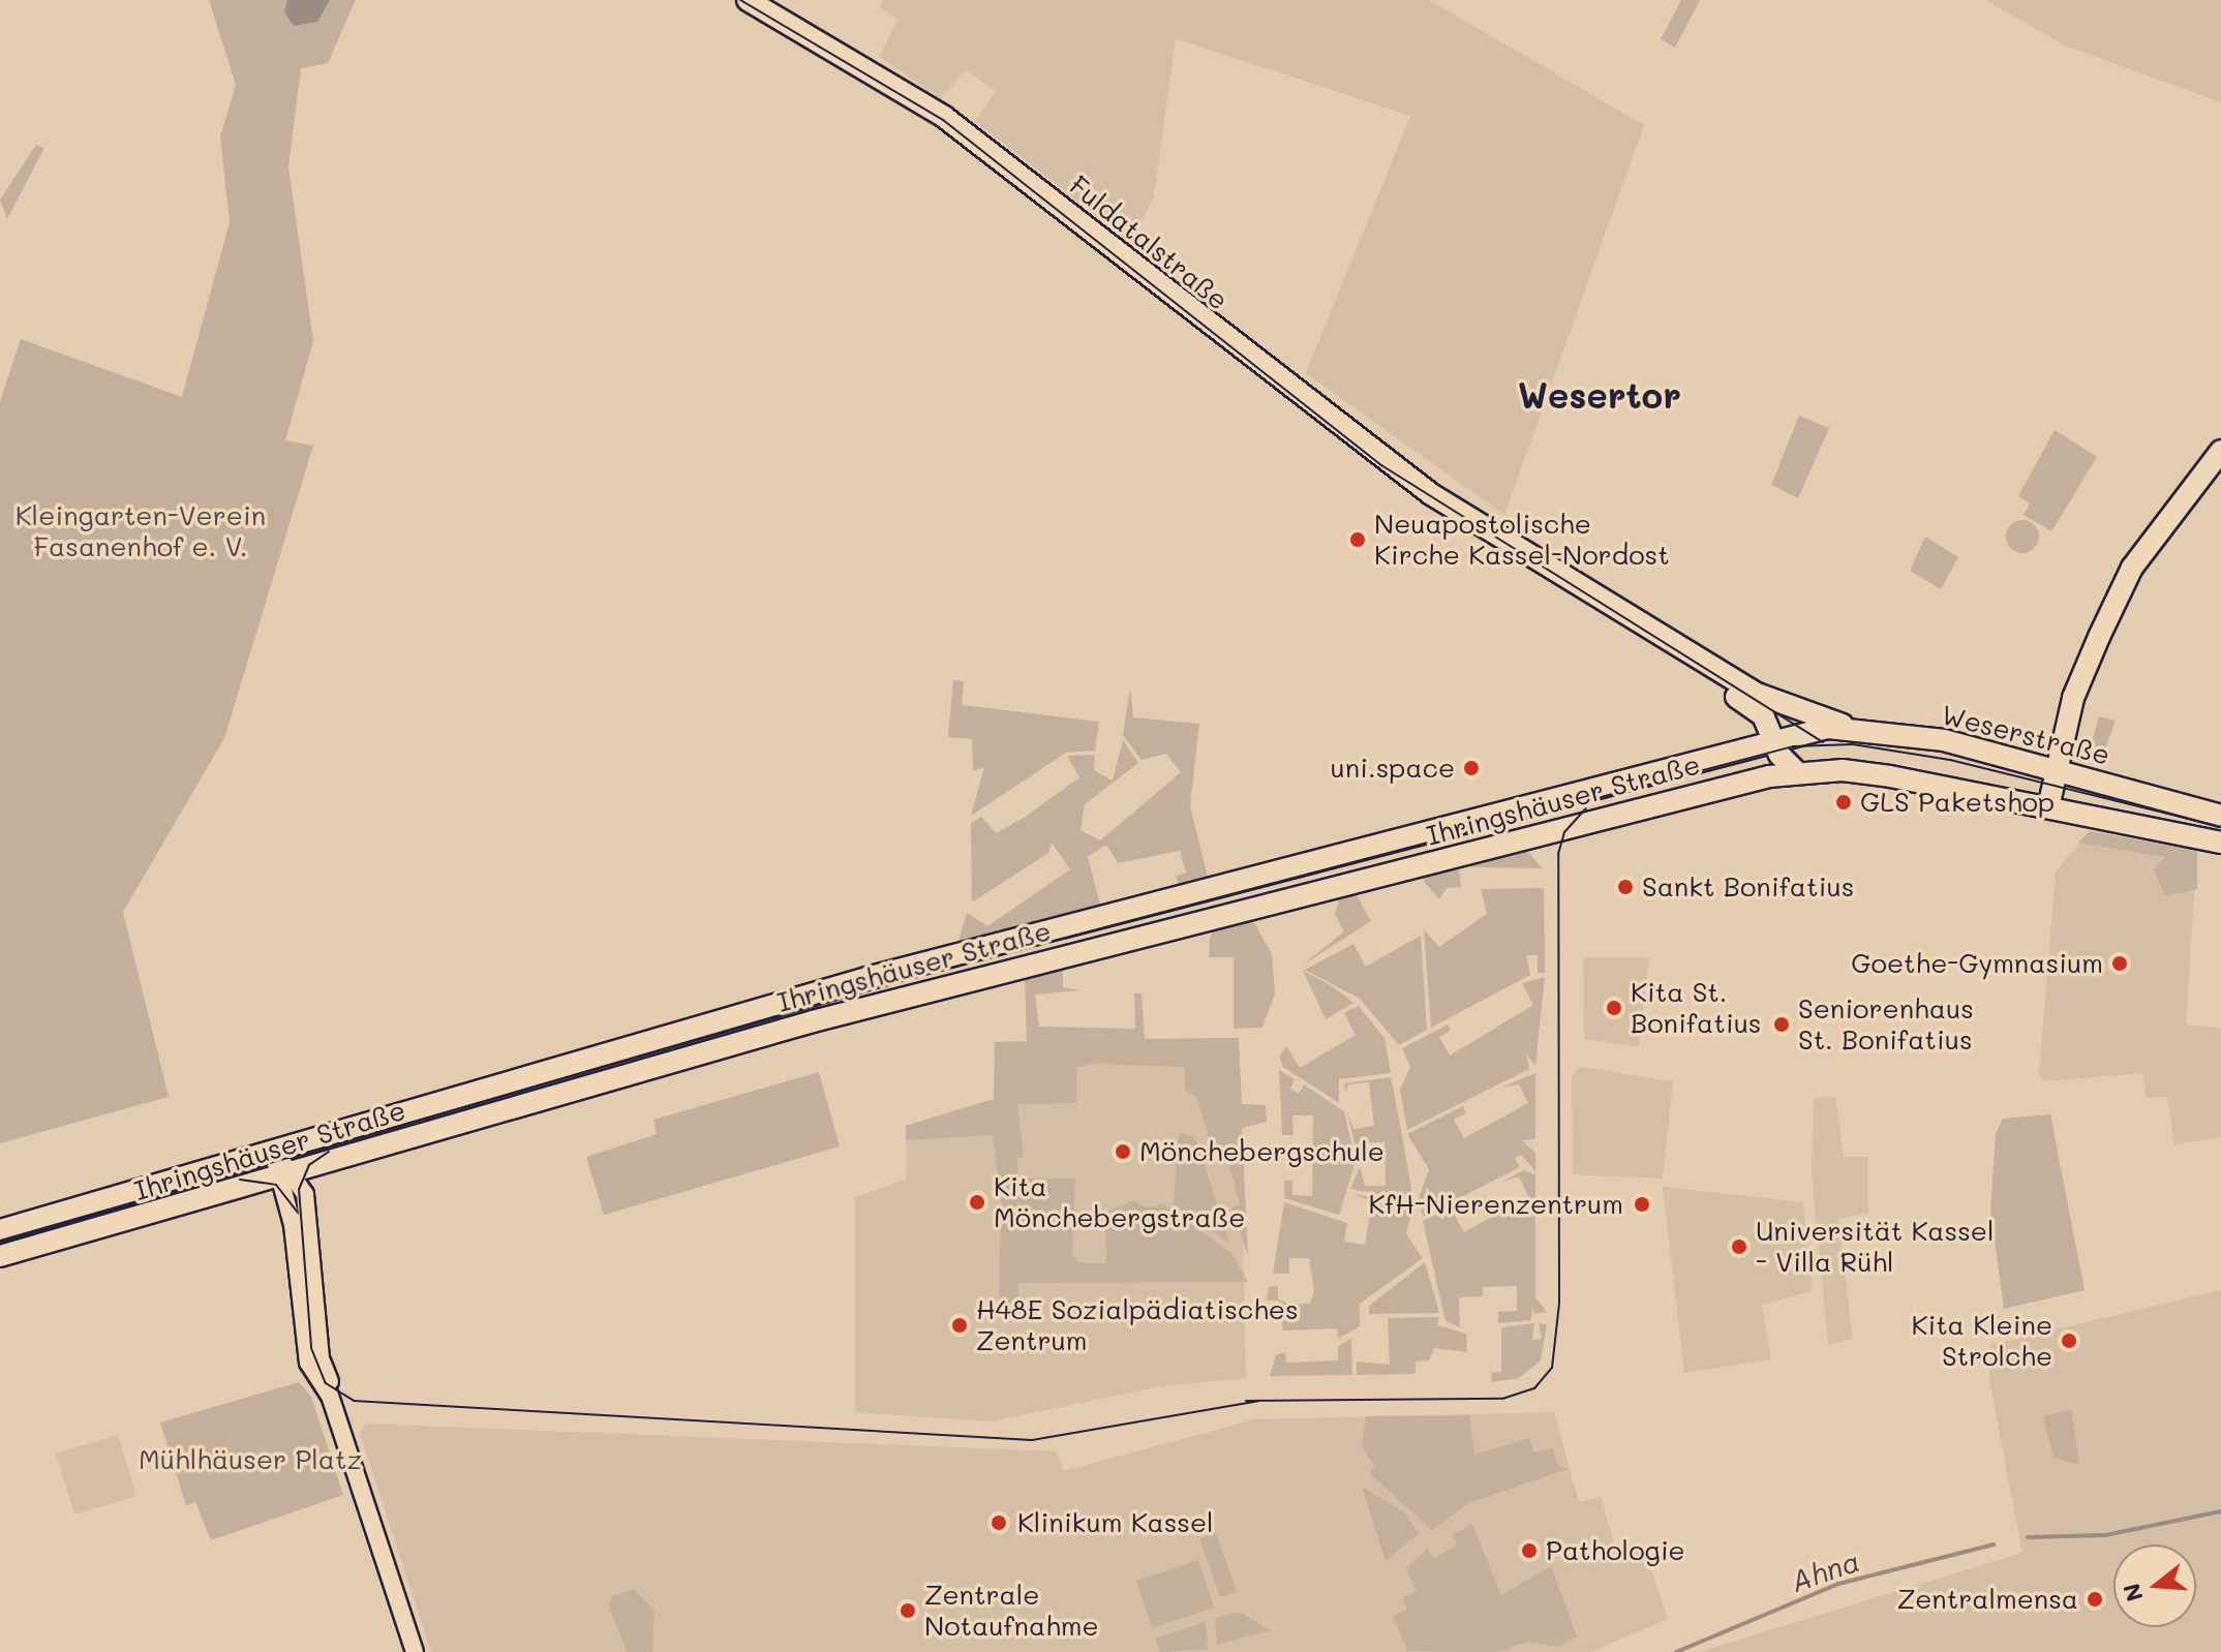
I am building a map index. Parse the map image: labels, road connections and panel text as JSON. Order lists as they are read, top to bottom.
{
  "streets": {
    "main road": ["Fuldatalstraße", "Weserstraße", "Ihringshäuser Straße"]
  },
  "crossings": [
    ["Fuldatalstraße", "Weserstraße"],
    ["Fuldatalstraße", "Ihringshäuser Straße"],
    ["Weserstraße", "Ihringshäuser Straße"]
  ],
  "districts": ["Wesertor"],
  "water": ["Ahna"],
  "parks": ["Kleingarten-Verein Fasanenhof e. V.", "Mühlhäuser Platz"],
  "places": [
    "Neuapostolische Kirche Kassel-Nordost",
    "uni.space",
    "GLS Paketshop",
    "Sankt Bonifatius",
    "Goethe-Gymnasium",
    "Kita St. Bonifatius",
    "Seniorenhaus St. Bonifatius",
    "Mönchebergschule",
    "Kita Mönchebergstraße",
    "KfH-Nierenzentrum",
    "Universität Kassel - Villa Rühl",
    "H48E Sozialpädiatisches Zentrum",
    "Kita Kleine Strolche",
    "Klinikum Kassel",
    "Pathologie",
    "Zentralmensa",
    "Zentrale Notaufnahme"
  ],
  "north": "left"
}
